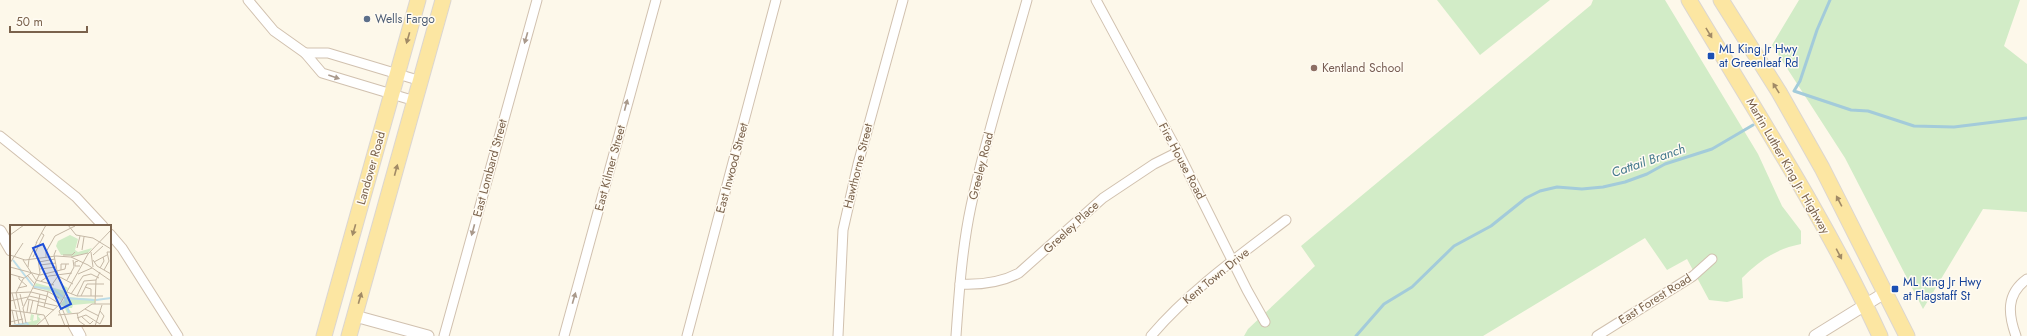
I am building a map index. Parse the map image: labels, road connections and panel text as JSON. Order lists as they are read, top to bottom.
{
  "streets": {
    "main road": ["Martin Luther King Jr. Highway", "Landover Road"],
    "street": [
      "Fire House Road",
      "Hawthorne Street",
      "Greeley Road",
      "East Lombard Street",
      "East Kilmer Street",
      "East Inwood Street",
      "Greeley Place",
      "Kent Town Drive",
      "East Forest Road"
    ]
  },
  "crossings": [
    ["Fire House Road", "Greeley Place"],
    ["Fire House Road", "Kent Town Drive"],
    ["Greeley Road", "Greeley Place"]
  ],
  "one_way": ["East Lombard Street", "East Kilmer Street"],
  "water": ["Cattail Branch"],
  "places": {
    "other": ["Wells Fargo", "Kentland School"],
    "transit": ["ML King Jr Hwy at Greenleaf Rd", "ML King Jr Hwy at Flagstaff St"]
  },
  "scale_bar": "50 m"
}
